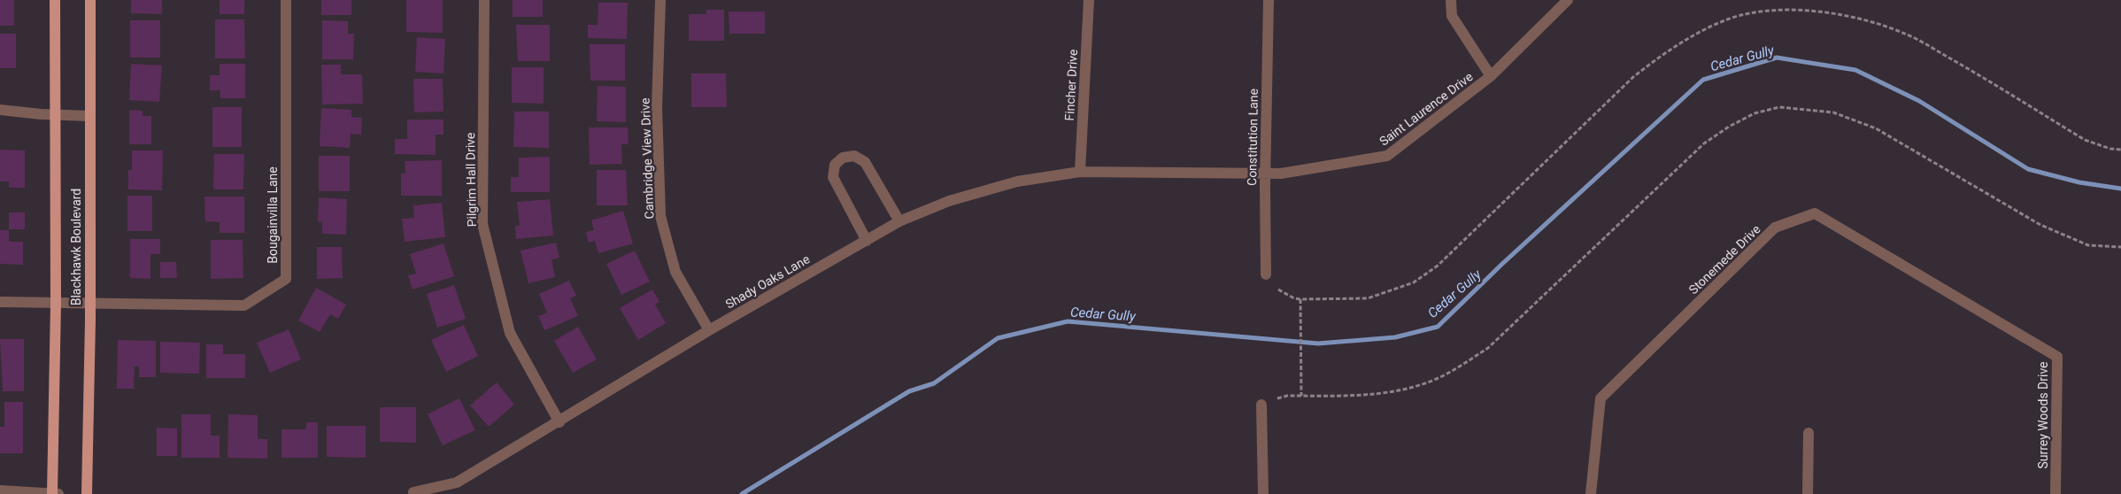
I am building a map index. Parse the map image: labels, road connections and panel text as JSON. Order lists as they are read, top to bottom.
{
  "streets": {
    "main road": ["Blackhawk Boulevard"],
    "street": [
      "Fincher Drive",
      "Saint Laurence Drive",
      "Constitution Lane",
      "Cambridge View Drive",
      "Pilgrim Hall Drive",
      "Bougainvilla Lane",
      "Stonemede Drive",
      "Shady Oaks Lane",
      "Surrey Woods Drive"
    ]
  },
  "crossings": [
    ["Fincher Drive", "Shady Oaks Lane"],
    ["Saint Laurence Drive", "Constitution Lane"],
    ["Saint Laurence Drive", "Shady Oaks Lane"],
    ["Cambridge View Drive", "Shady Oaks Lane"],
    ["Pilgrim Hall Drive", "Shady Oaks Lane"],
    ["Bougainvilla Lane", "Blackhawk Boulevard"],
    ["Stonemede Drive", "Surrey Woods Drive"]
  ],
  "water": ["Cedar Gully"]
}
